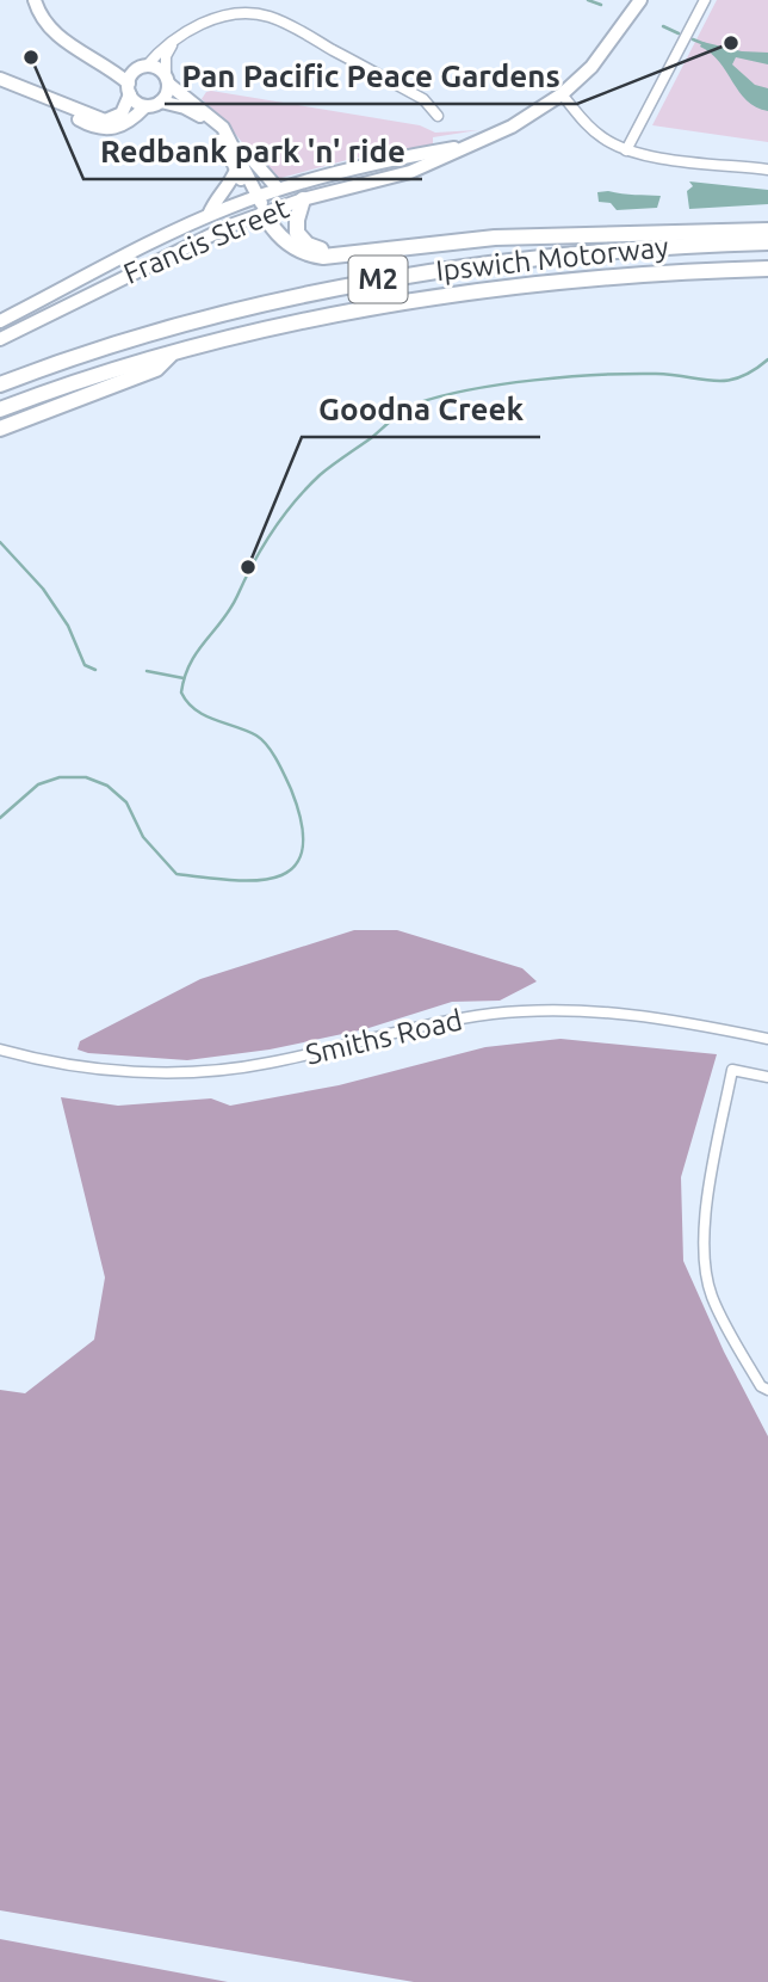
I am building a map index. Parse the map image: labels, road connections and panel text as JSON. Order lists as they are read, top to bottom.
{
  "streets": {
    "highway": ["Ipswich Motorway", "M2"],
    "main road": ["Francis Street"],
    "street": ["Smiths Road"]
  },
  "places": ["Pan Pacific Peace Gardens", "Redbank park 'n' ride", "Goodna Creek"]
}
